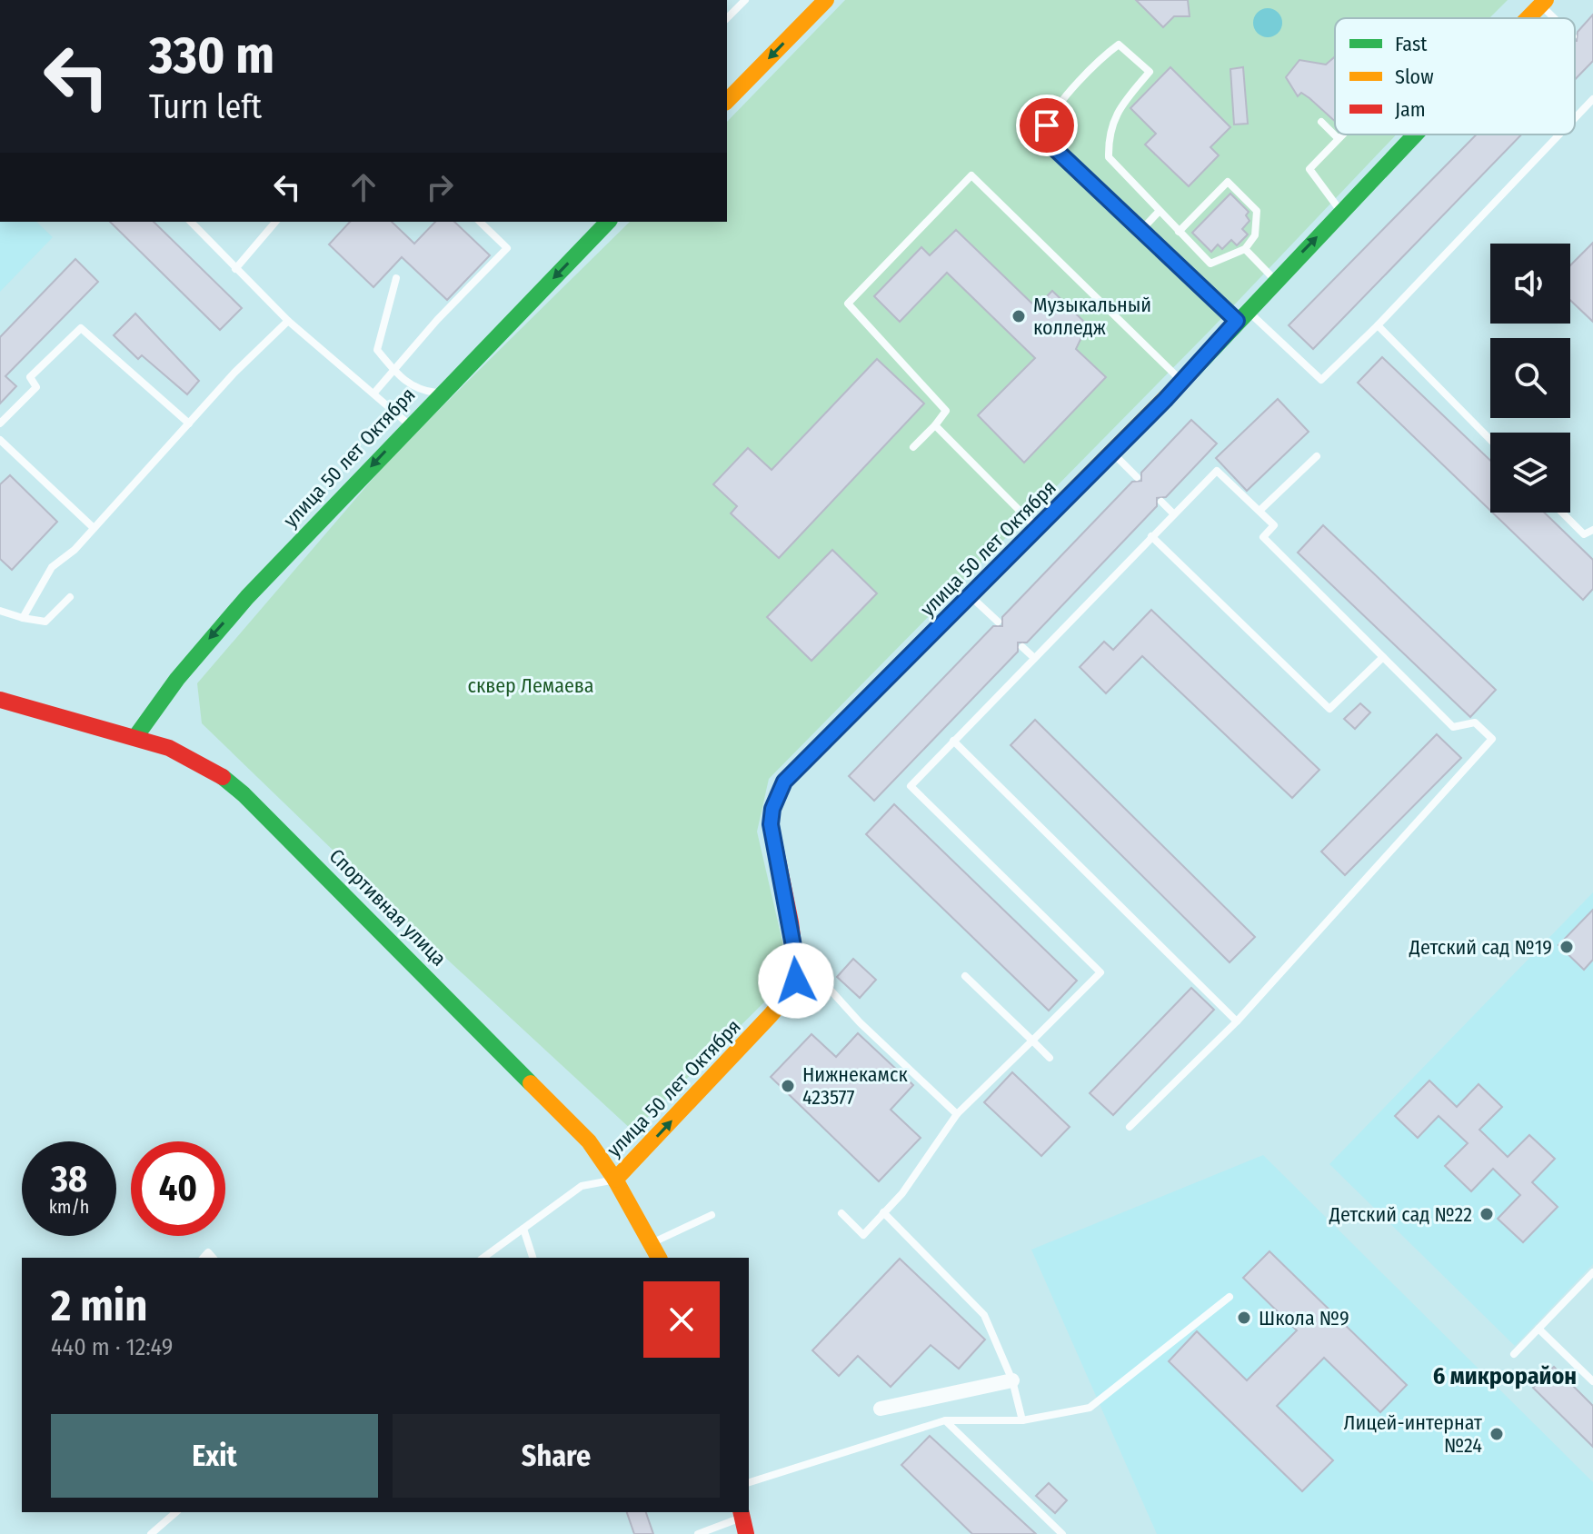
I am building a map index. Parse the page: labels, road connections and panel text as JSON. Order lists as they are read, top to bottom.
{
  "streets": {
    "street": ["улица 50 лет Октября", "Спортивная улица"]
  },
  "crossings": [
    ["улица 50 лет Октября", "Спортивная улица"]
  ],
  "districts": ["6 микрорайон"],
  "parks": ["сквер Лемаева"],
  "places": [
    "Музыкальный колледж",
    "Детский сад №19",
    "Нижнекамск 423577",
    "Детский сад №22",
    "Школа №9",
    "Лицей-интернат №24"
  ],
  "legend": ["Fast", "Slow", "Jam"],
  "page": {
    "turn": ["330 m", "Turn left"],
    "speed": "38 km/h",
    "limit": "40",
    "heading": ["2 min", "440 m · 12:49"],
    "buttons": ["Exit", "Share"]
  }
}
